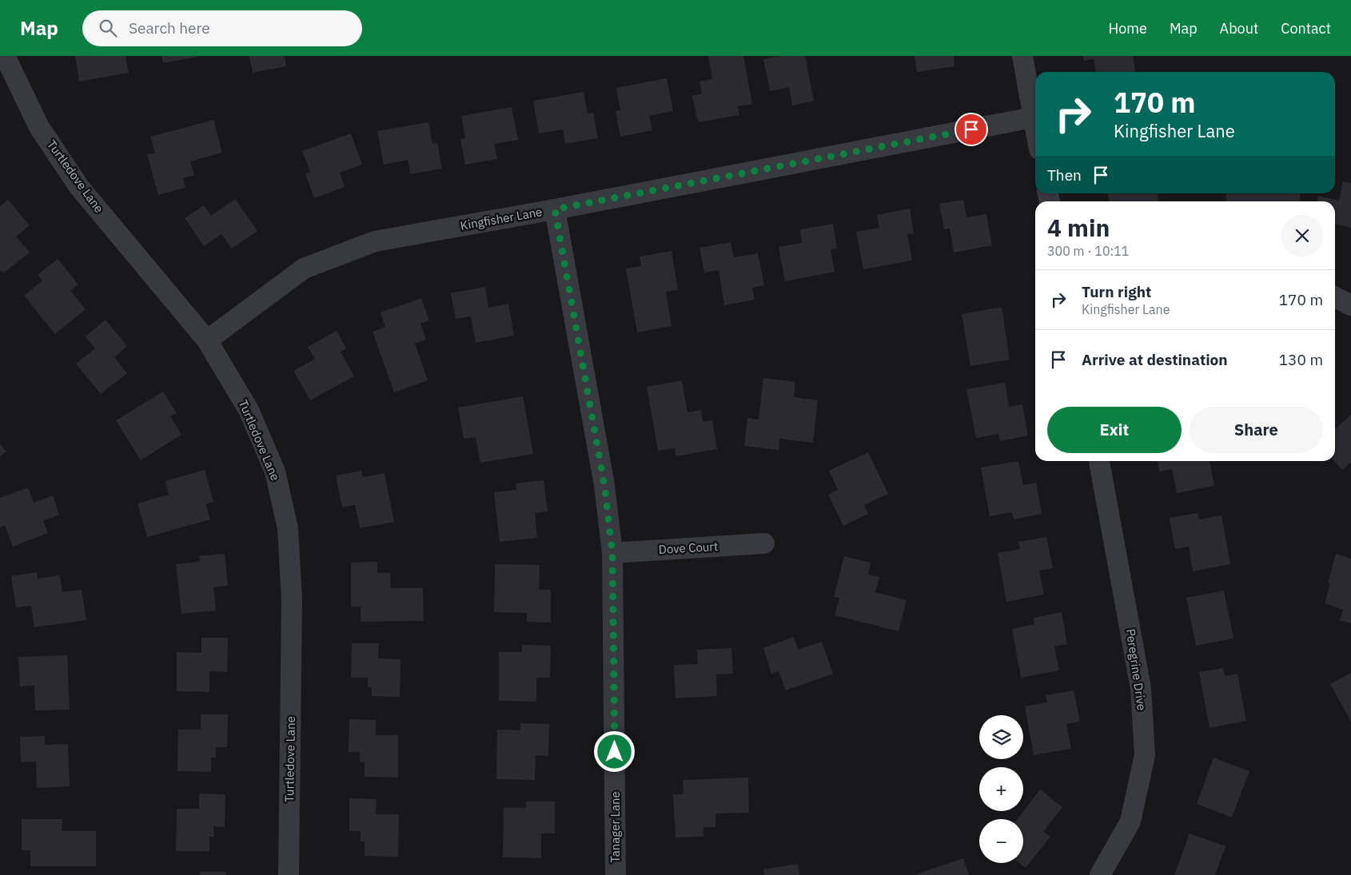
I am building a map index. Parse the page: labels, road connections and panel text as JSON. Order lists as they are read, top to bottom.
{
  "streets": {
    "street": [
      "Turtledove Lane",
      "Kingfisher Lane",
      "Dove Court",
      "Peregrine Drive",
      "Tanager Lane"
    ]
  },
  "crossings": [
    ["Turtledove Lane", "Kingfisher Lane"],
    ["Kingfisher Lane", "Tanager Lane"],
    ["Dove Court", "Tanager Lane"]
  ],
  "page": {
    "header": "Map",
    "search": "Search here",
    "nav": [
      "Home",
      "Map",
      "About",
      "Contact"
    ],
    "turn": ["170 m", "Kingfisher Lane"],
    "then": "Then",
    "heading": ["4 min", "300 m · 10:11"],
    "list": [
      {
        "name": "Turn right",
        "note": "Kingfisher Lane",
        "value": "170 m"
      },
      {
        "name": "Arrive at destination",
        "value": "130 m"
      }
    ],
    "buttons": ["Exit", "Share"],
    "map_buttons": ["+", "−"]
  }
}
